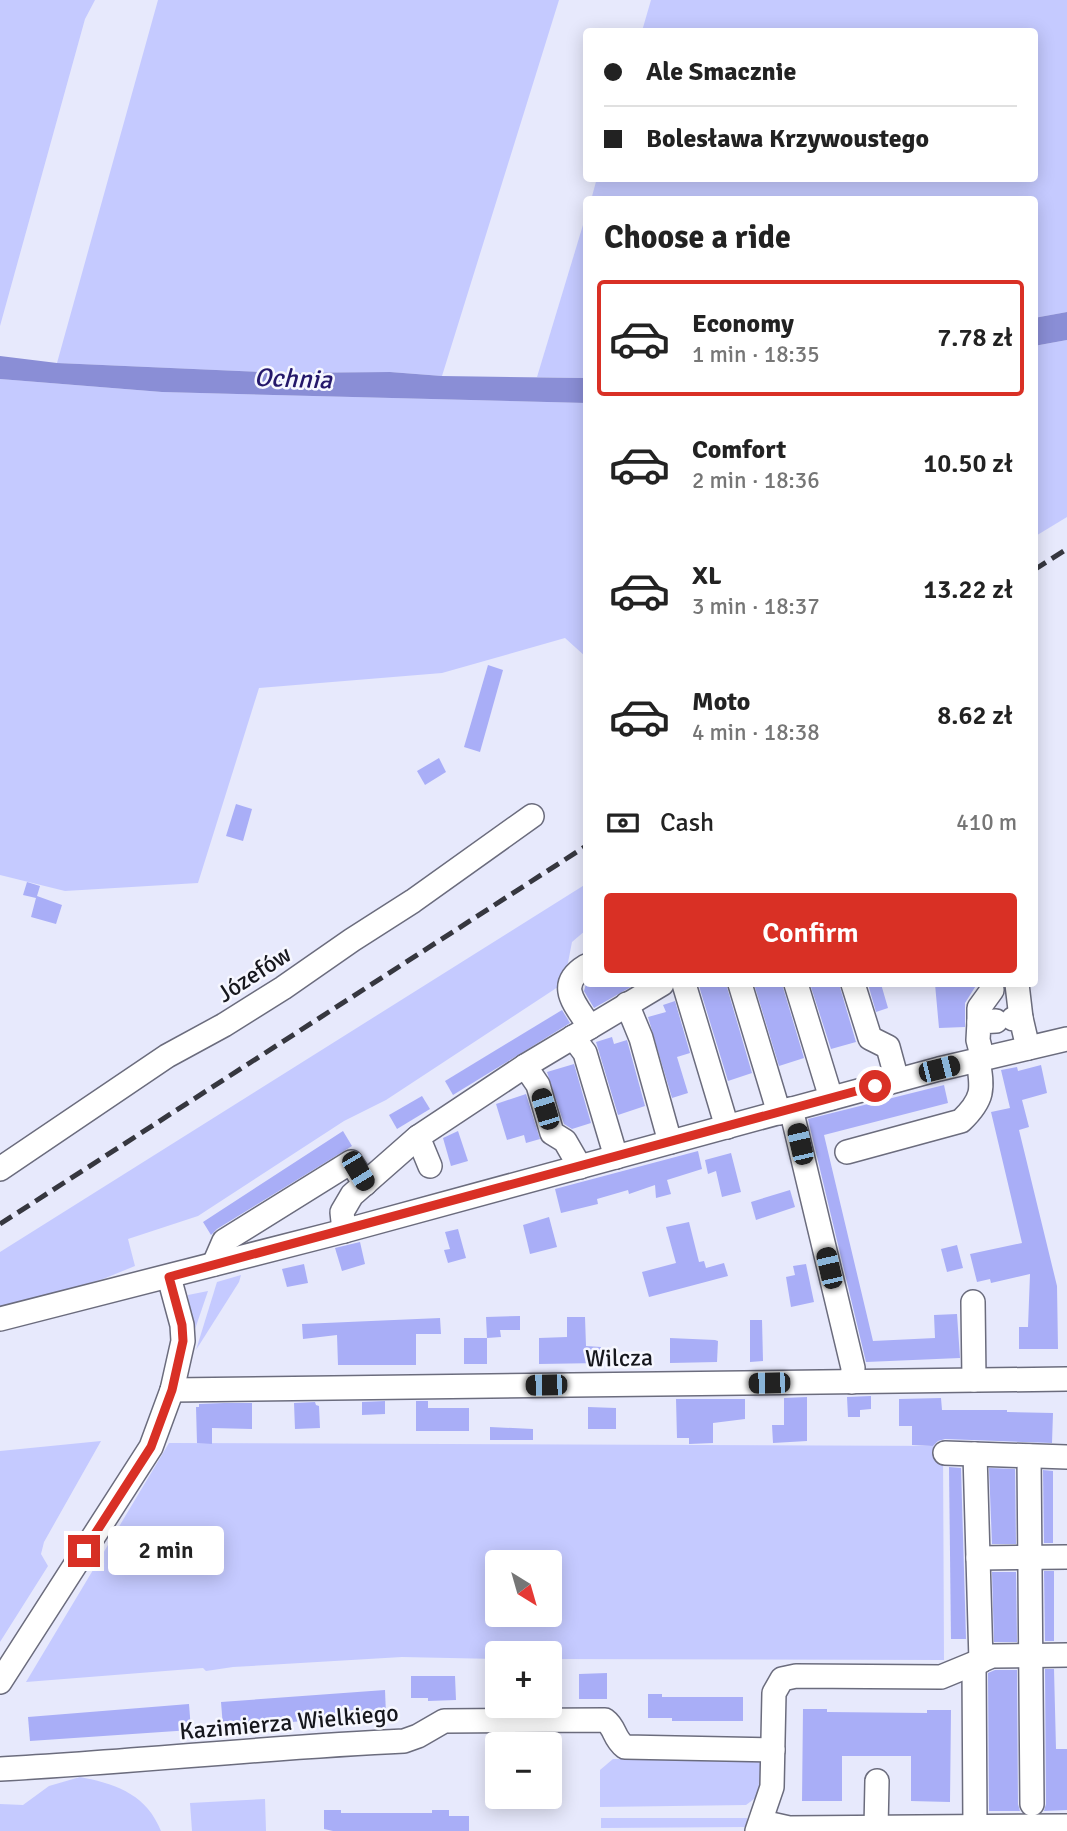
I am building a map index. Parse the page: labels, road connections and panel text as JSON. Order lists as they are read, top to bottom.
{
  "streets": {
    "street": ["Józefów", "Wilcza", "Kazimierza Wielkiego"]
  },
  "water": ["Ochnia"],
  "north": "bottom right",
  "page": {
    "banner": ["Ale Smacznie", "Bolesława Krzywoustego"],
    "heading": "Choose a ride",
    "list": [
      {
        "name": "Economy",
        "note": "1 min · 18:35",
        "value": "7.78 zł"
      },
      {
        "name": "Comfort",
        "note": "2 min · 18:36",
        "value": "10.50 zł"
      },
      {
        "name": "XL",
        "note": "3 min · 18:37",
        "value": "13.22 zł"
      },
      {
        "name": "Moto",
        "note": "4 min · 18:38",
        "value": "8.62 zł"
      }
    ],
    "pay": ["Cash", "410 m"],
    "buttons": "Confirm",
    "bubble": "2 min",
    "map_buttons": ["+", "−"]
  }
}
